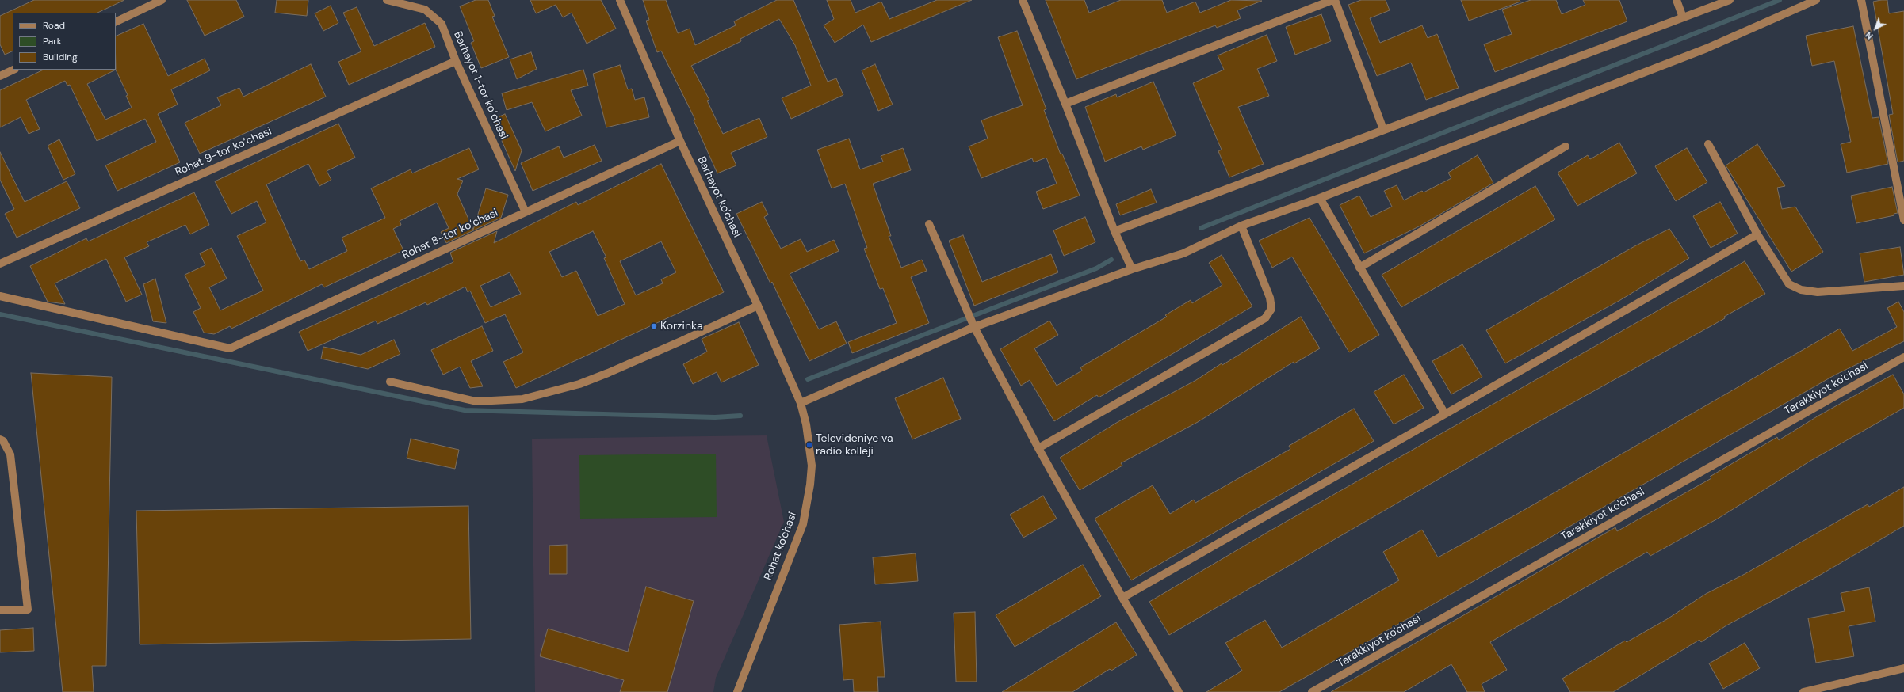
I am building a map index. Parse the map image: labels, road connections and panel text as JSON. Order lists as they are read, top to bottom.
{
  "streets": {
    "street": [
      "Barhayot 1-tor koʻchasi",
      "Rohat 9-tor ko‘chasi",
      "Barhayot ko'chasi",
      "Rohat 8-tor ko‘chasi",
      "Tarakkiyot ko'chasi",
      "Rohat ko'chasi"
    ]
  },
  "crossings": [
    ["Barhayot 1-tor koʻchasi", "Rohat 9-tor ko‘chasi"],
    ["Barhayot 1-tor koʻchasi", "Rohat 8-tor ko‘chasi"],
    ["Barhayot ko'chasi", "Rohat 8-tor ko‘chasi"],
    ["Barhayot ko'chasi", "Rohat ko'chasi"]
  ],
  "places": ["Korzinka", "Televideniye va radio kolleji"],
  "legend": ["Road", "Park", "Building"],
  "north": "bottom left"
}
